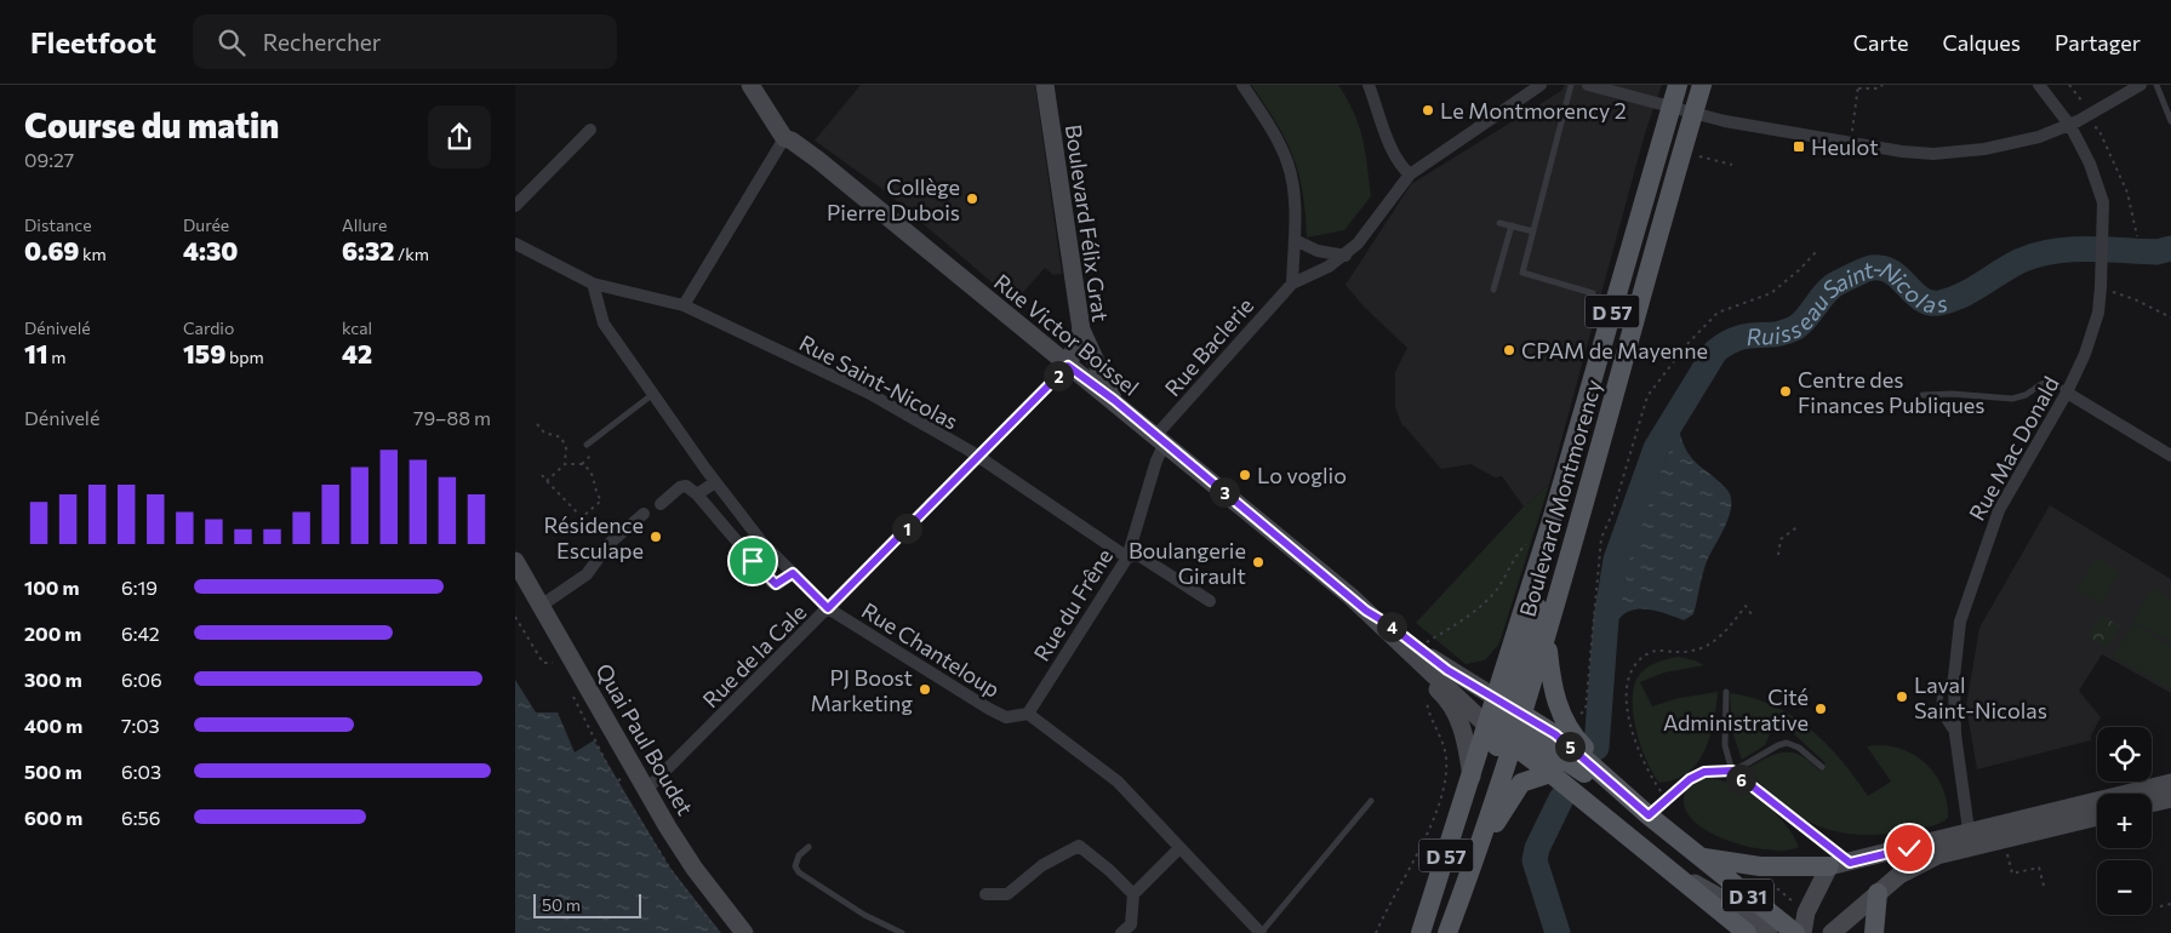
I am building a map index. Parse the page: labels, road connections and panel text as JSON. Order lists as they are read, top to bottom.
{
  "streets": {
    "main road": ["D 57", "Boulevard Montmorency", "D 31"],
    "street": [
      "Boulevard Félix Grat",
      "Rue Victor Boissel",
      "Rue Baclerie",
      "Rue Saint-Nicolas",
      "Rue Mac Donald",
      "Rue du Frêne",
      "Rue Chanteloup",
      "Rue de la Cale",
      "Quai Paul Boudet"
    ]
  },
  "crossings": [
    ["Boulevard Félix Grat", "Rue Victor Boissel"],
    ["Boulevard Félix Grat", "Rue de la Cale"],
    ["D 57", "Rue Victor Boissel"],
    ["D 57", "Boulevard Montmorency"],
    ["Rue Victor Boissel", "Rue Baclerie"],
    ["Rue Victor Boissel", "Boulevard Montmorency"],
    ["Rue Victor Boissel", "Rue du Frêne"],
    ["Rue Victor Boissel", "Rue de la Cale"],
    ["Rue Baclerie", "Rue du Frêne"],
    ["Rue Saint-Nicolas", "Rue du Frêne"],
    ["Rue Saint-Nicolas", "Rue Chanteloup"],
    ["Rue Saint-Nicolas", "Rue de la Cale"],
    ["Rue du Frêne", "Rue Chanteloup"],
    ["Rue Chanteloup", "Rue de la Cale"],
    ["Rue de la Cale", "Quai Paul Boudet"]
  ],
  "water": ["Ruisseau Saint-Nicolas"],
  "places": {
    "other": [
      "Le Montmorency 2",
      "Collège Pierre Dubois",
      "CPAM de Mayenne",
      "Centre des Finances Publiques",
      "Lo voglio",
      "Résidence Esculape",
      "Boulangerie Girault",
      "PJ Boost Marketing",
      "Laval Saint-Nicolas",
      "Cité Administrative"
    ],
    "transit": ["Heulot"]
  },
  "scale_bar": "50 m",
  "page": {
    "header": "Fleetfoot",
    "search": "Rechercher",
    "nav": ["Carte", "Calques", "Partager"],
    "heading": ["Course du matin", "09:27"],
    "stats": [
      ["Distance", "0.69 km"],
      ["Durée", "4:30"],
      ["Allure", "6:32 /km"],
      ["Dénivelé", "11 m"],
      ["Cardio", "159 bpm"],
      ["kcal", "42"]
    ],
    "pins": [
      "2",
      "3",
      "1",
      "4",
      "5",
      "6"
    ],
    "chart": ["Dénivelé", "79–88 m"],
    "list": [
      {
        "name": "100 m",
        "note": "6:19"
      },
      {
        "name": "200 m",
        "note": "6:42"
      },
      {
        "name": "300 m",
        "note": "6:06"
      },
      {
        "name": "400 m",
        "note": "7:03"
      },
      {
        "name": "500 m",
        "note": "6:03"
      },
      {
        "name": "600 m",
        "note": "6:56"
      }
    ],
    "map_buttons": ["+", "−"],
    "scale": "50 m"
  }
}
